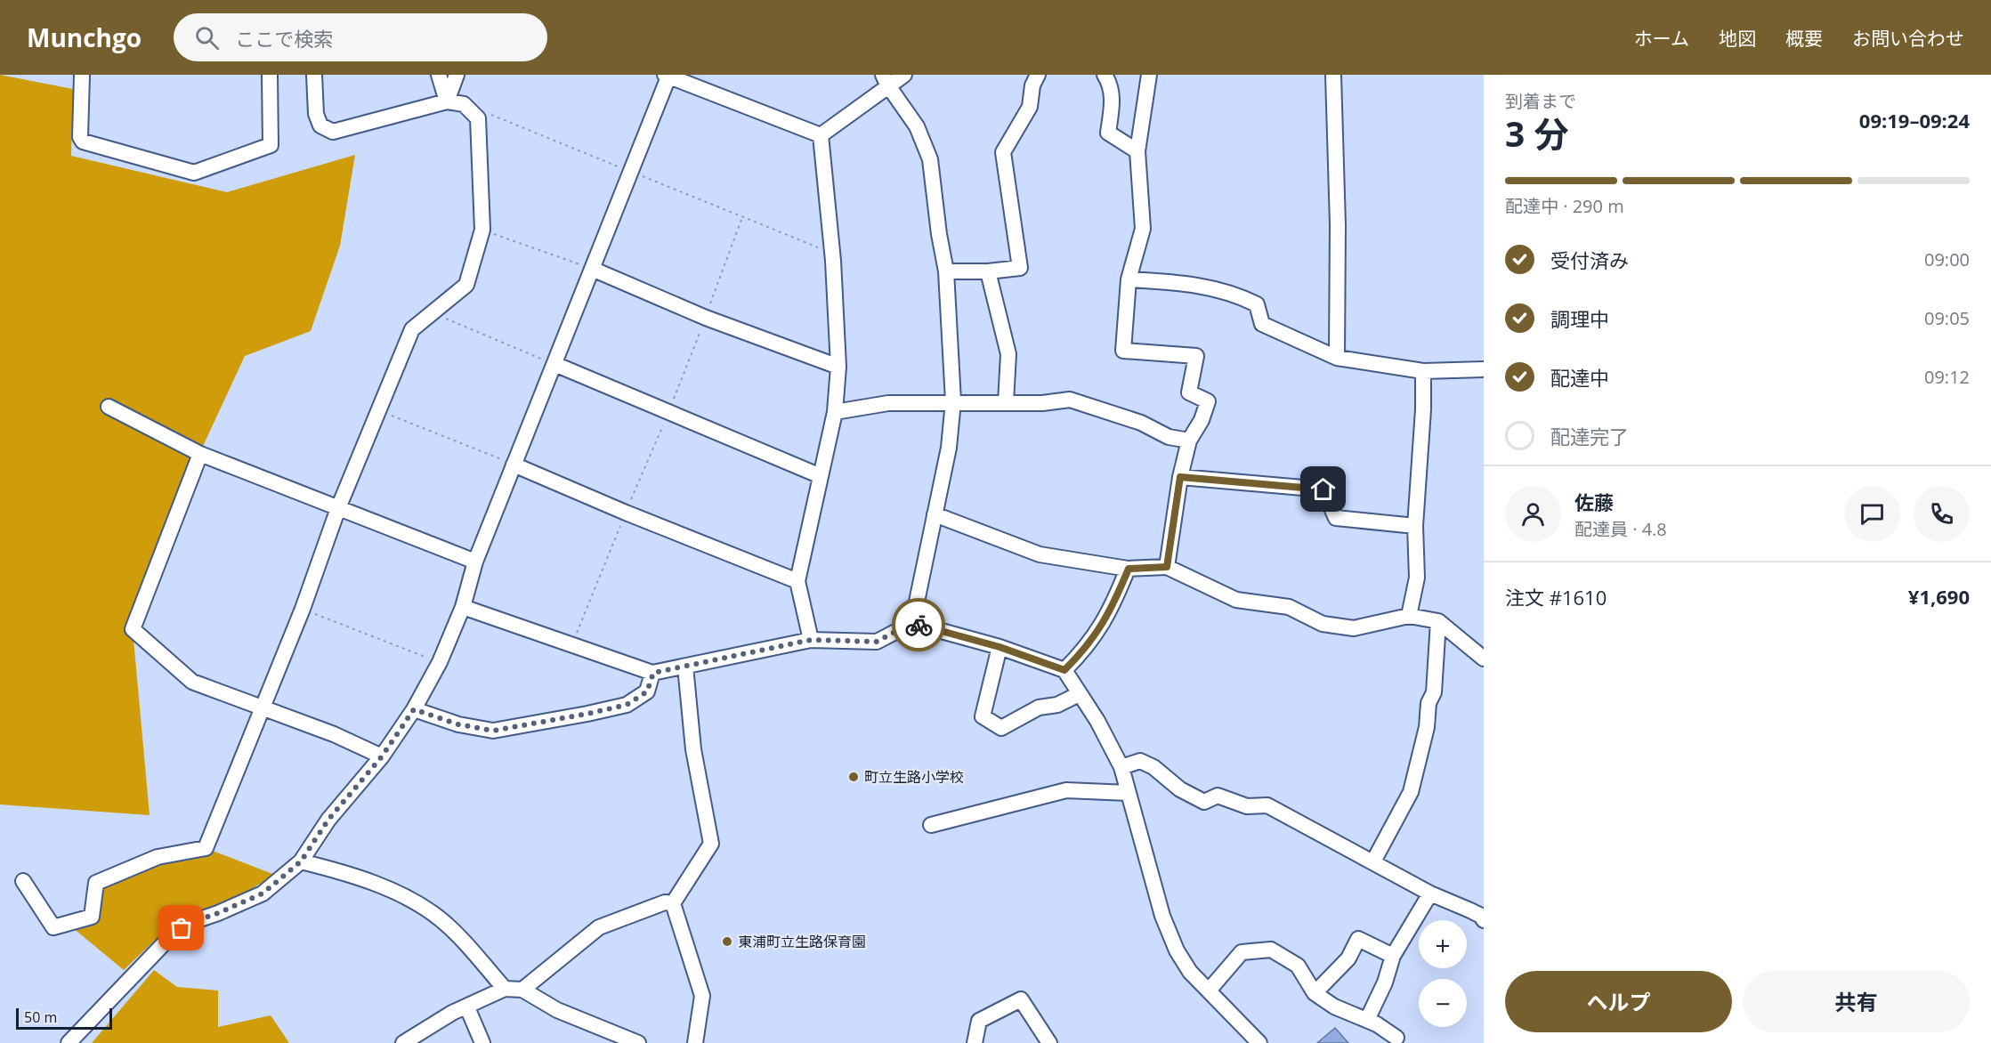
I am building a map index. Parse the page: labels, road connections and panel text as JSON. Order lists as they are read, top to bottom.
{
  "places": ["町立生路小学校", "東浦町立生路保育園"],
  "scale_bar": "50 m",
  "page": {
    "header": "Munchgo",
    "search": "ここで検索",
    "nav": [
      "ホーム",
      "地図",
      "概要",
      "お問い合わせ"
    ],
    "heading": ["3 分", "到着まで", "09:19–09:24"],
    "panel": [
      "佐藤",
      "配達員 · 4.8",
      "注文 #1610",
      "¥1,690"
    ],
    "bar": "配達中 · 290 m",
    "list": [
      ["受付済み", "09:00"],
      ["調理中", "09:05"],
      ["配達中", "09:12"],
      "配達完了"
    ],
    "map_buttons": ["+", "−"],
    "buttons": ["ヘルプ", "共有"],
    "scale": "50 m"
  }
}
